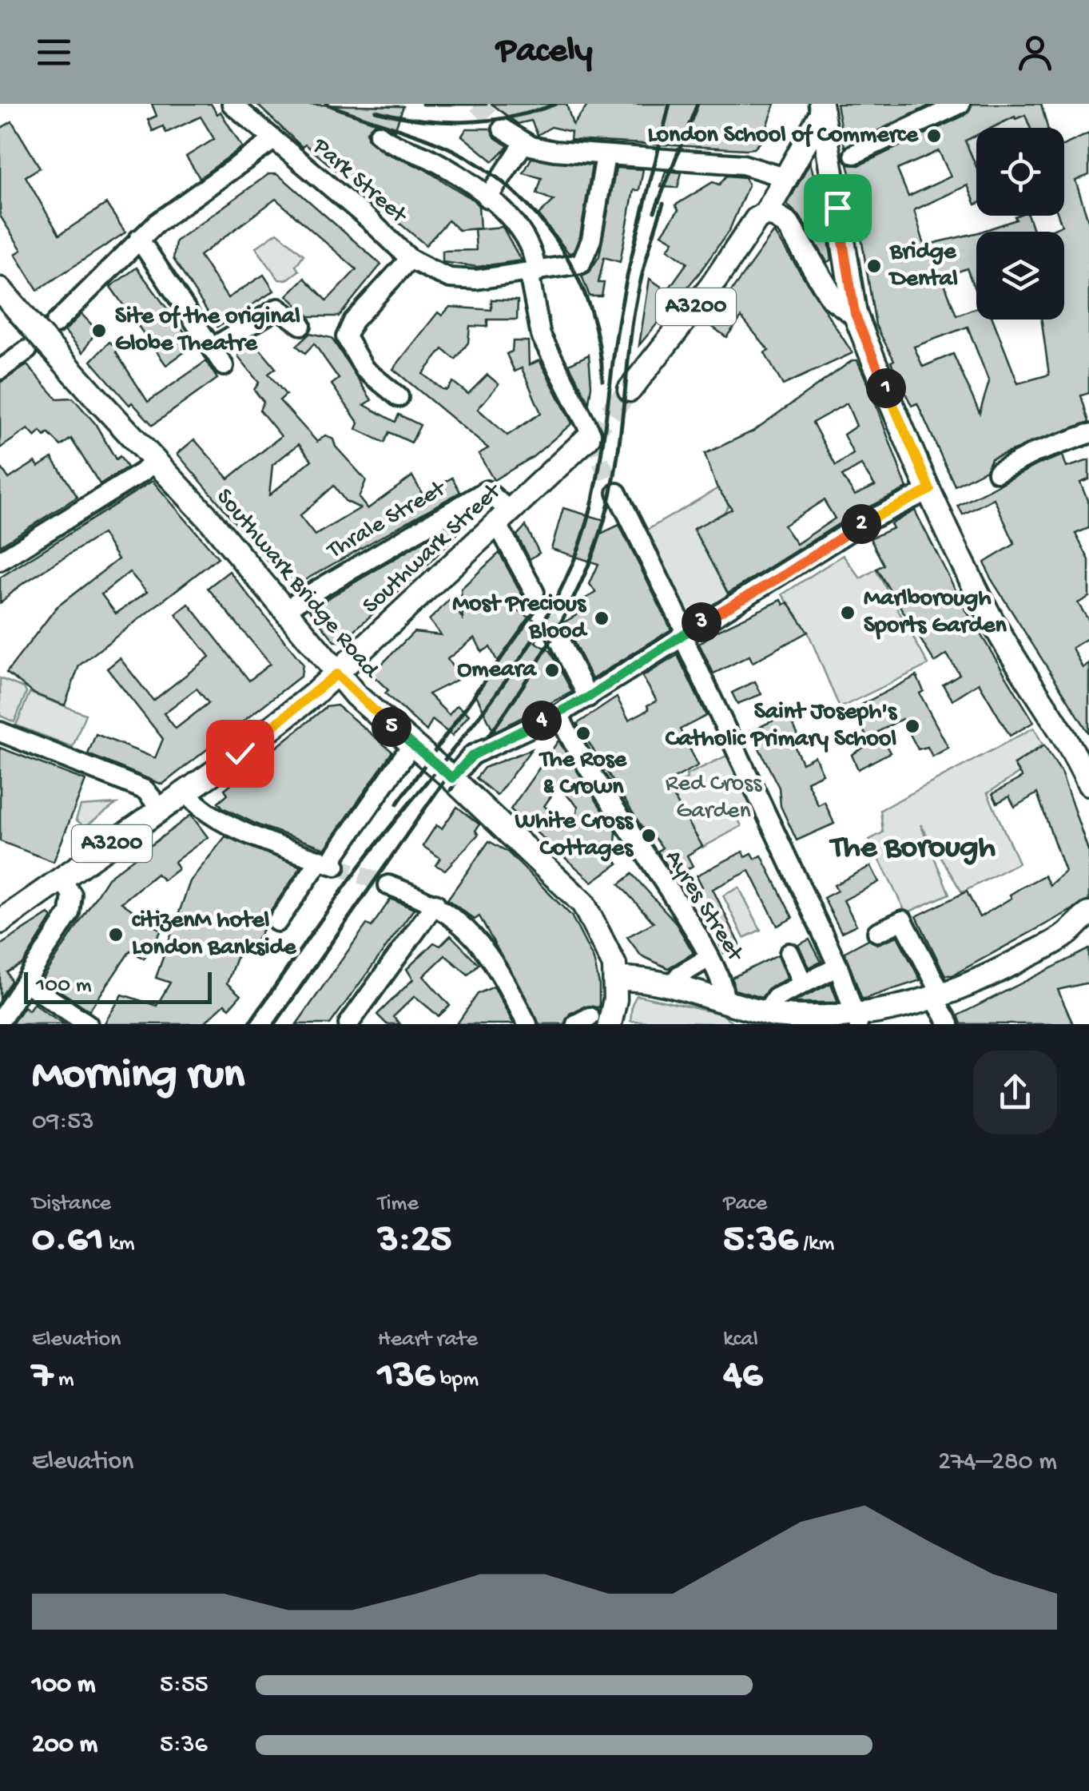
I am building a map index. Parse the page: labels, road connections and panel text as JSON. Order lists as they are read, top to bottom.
{
  "streets": {
    "main road": ["A3200", "Southwark Street", "Southwark Bridge Road"],
    "street": ["Park Street", "Thrale Street", "Ayres Street"]
  },
  "crossings": [
    ["Thrale Street", "Southwark Street"],
    ["Thrale Street", "Southwark Bridge Road"],
    ["Southwark Street", "Southwark Bridge Road"]
  ],
  "districts": ["The Borough"],
  "parks": ["Red Cross Garden"],
  "places": [
    "London School of Commerce",
    "Bridge Dental",
    "Site of the original Globe Theatre",
    "Marlborough Sports Garden",
    "Most Precious Blood",
    "Omeara",
    "Saint Joseph's Catholic Primary School",
    "The Rose & Crown",
    "White Cross Cottages",
    "citizenM hotel London Bankside"
  ],
  "scale_bar": "100 m",
  "page": {
    "header": "Pacely",
    "pins": [
      "1",
      "2",
      "3",
      "4",
      "5"
    ],
    "scale": "100 m",
    "heading": ["Morning run", "09:53"],
    "stats": [
      ["Distance", "0.61 km"],
      ["Time", "3:25"],
      ["Pace", "5:36 /km"],
      ["Elevation", "7 m"],
      ["Heart rate", "136 bpm"],
      ["kcal", "46"]
    ],
    "chart": ["Elevation", "274–280 m"],
    "list": [
      {
        "name": "100 m",
        "note": "5:55"
      },
      {
        "name": "200 m",
        "note": "5:36"
      }
    ]
  }
}
